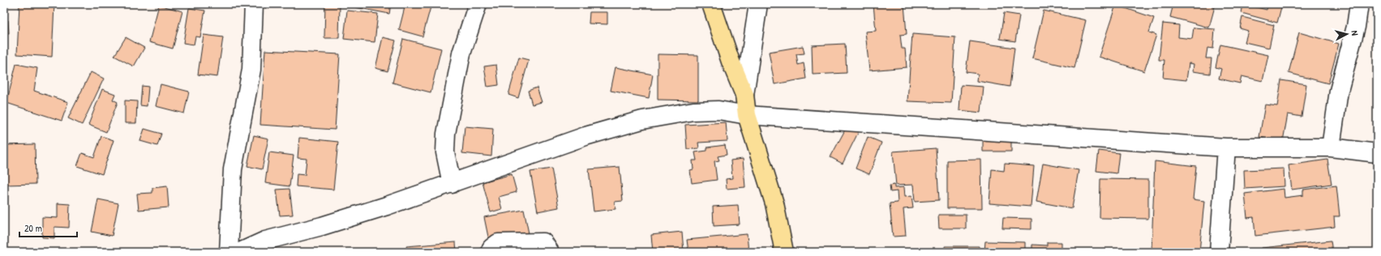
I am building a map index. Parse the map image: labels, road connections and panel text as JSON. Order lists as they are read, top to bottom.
{
  "scale_bar": "20 m",
  "north": "right"
}
